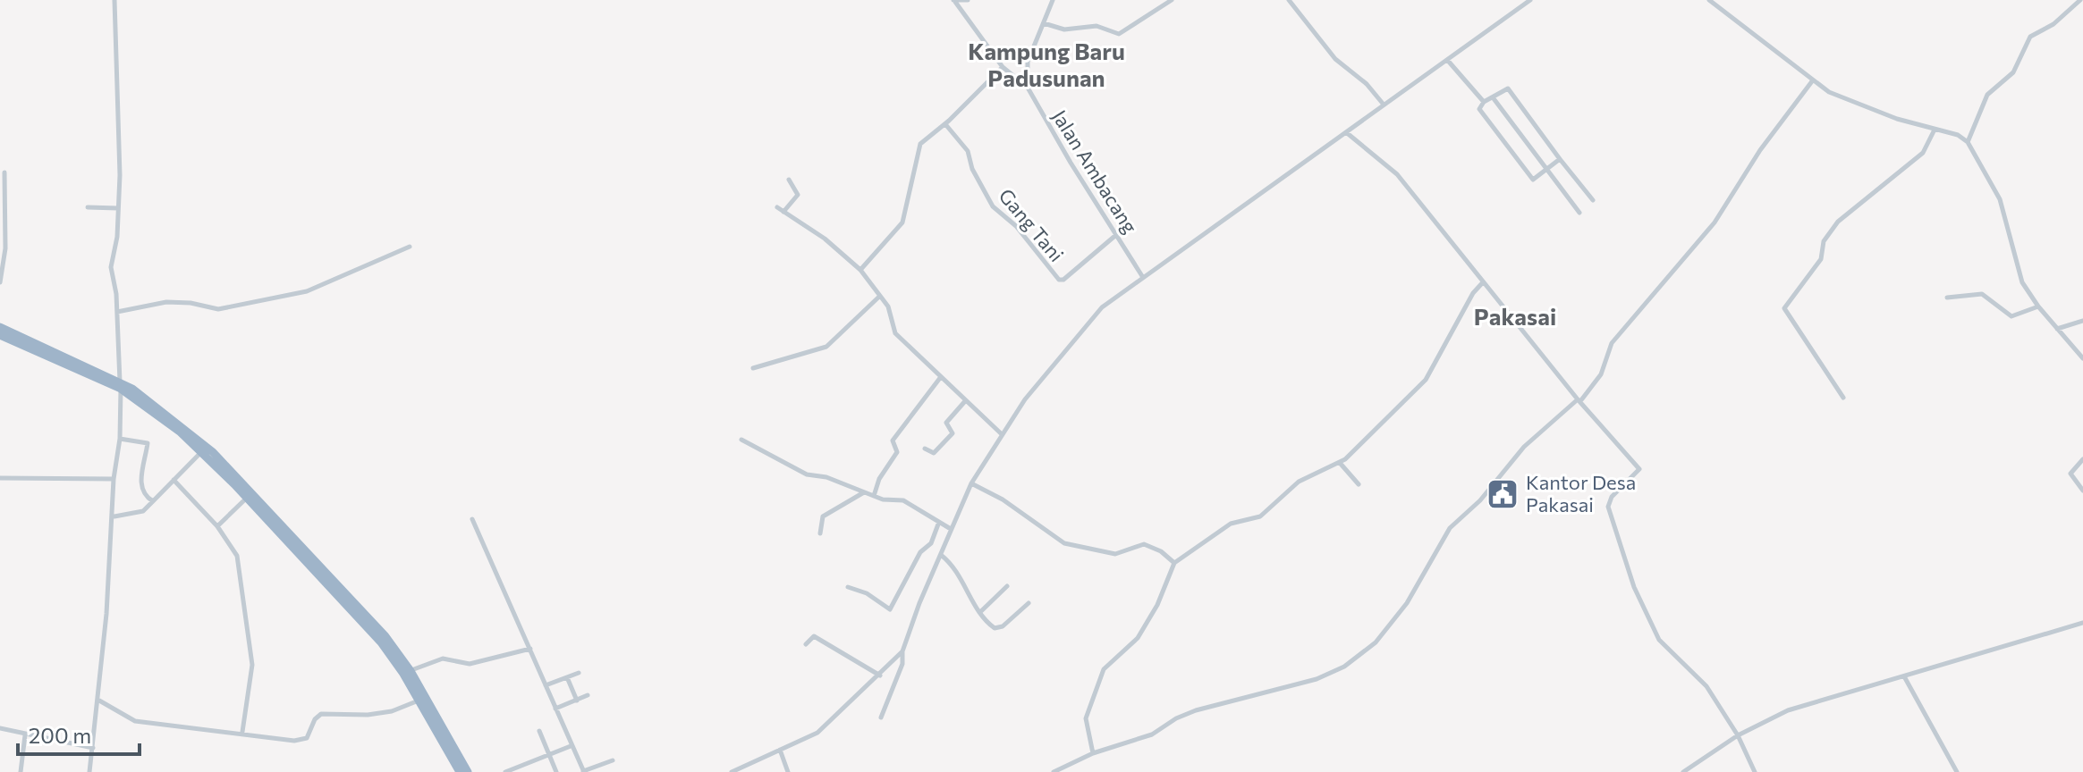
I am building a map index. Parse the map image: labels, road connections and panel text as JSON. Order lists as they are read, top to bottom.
{
  "streets": {
    "street": ["Jalan Ambacang", "Gang Tani"]
  },
  "crossings": [
    ["Jalan Ambacang", "Gang Tani"]
  ],
  "districts": ["Kampung Baru Padusunan", "Pakasai"],
  "places": {
    "public building": ["Kantor Desa Pakasai"]
  },
  "scale_bar": "200 m"
}
